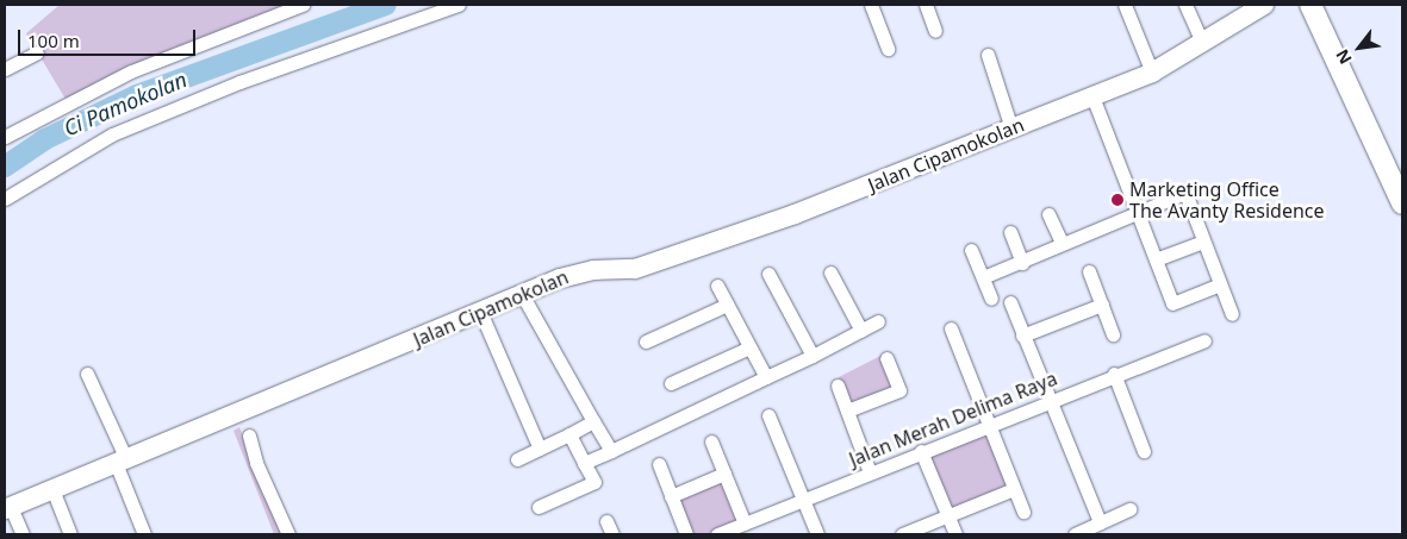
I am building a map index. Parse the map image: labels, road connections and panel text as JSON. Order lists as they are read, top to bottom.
{
  "streets": {
    "street": ["Jalan Cipamokolan", "Jalan Merah Delima Raya"]
  },
  "water": ["Ci Pamokolan"],
  "places": ["Marketing Office The Avanty Residence"],
  "scale_bar": "100 m",
  "north": "bottom left"
}
